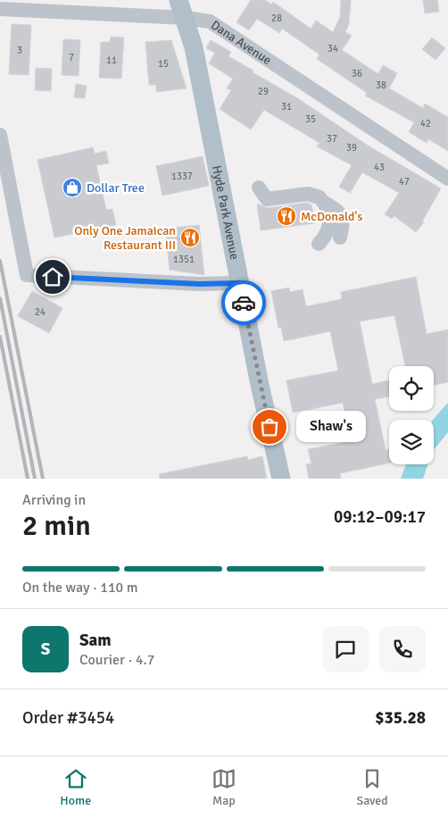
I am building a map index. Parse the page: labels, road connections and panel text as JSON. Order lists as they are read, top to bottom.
{
  "streets": {
    "main road": ["Hyde Park Avenue"],
    "street": ["Dana Avenue"]
  },
  "crossings": [
    ["Dana Avenue", "Hyde Park Avenue"]
  ],
  "places": {
    "shop": ["Dollar Tree"],
    "restaurant": ["McDonald's", "Only One Jamaican Restaurant III"],
    "other": ["Shaw's"]
  },
  "house_numbers": [
    "28",
    "34",
    "3",
    "7",
    "11",
    "15",
    "36",
    "38",
    "29",
    "31",
    "35",
    "42",
    "37",
    "39",
    "43",
    "1337",
    "47",
    "1351",
    "24"
  ],
  "page": {
    "bubble": "Shaw's",
    "heading": ["2 min", "Arriving in", "09:12–09:17"],
    "panel": [
      "Sam",
      "Courier · 4.7",
      "Order #3454",
      "$35.28"
    ],
    "bar": "On the way · 110 m",
    "round": "S",
    "tabs": ["Home", "Map", "Saved"]
  }
}
